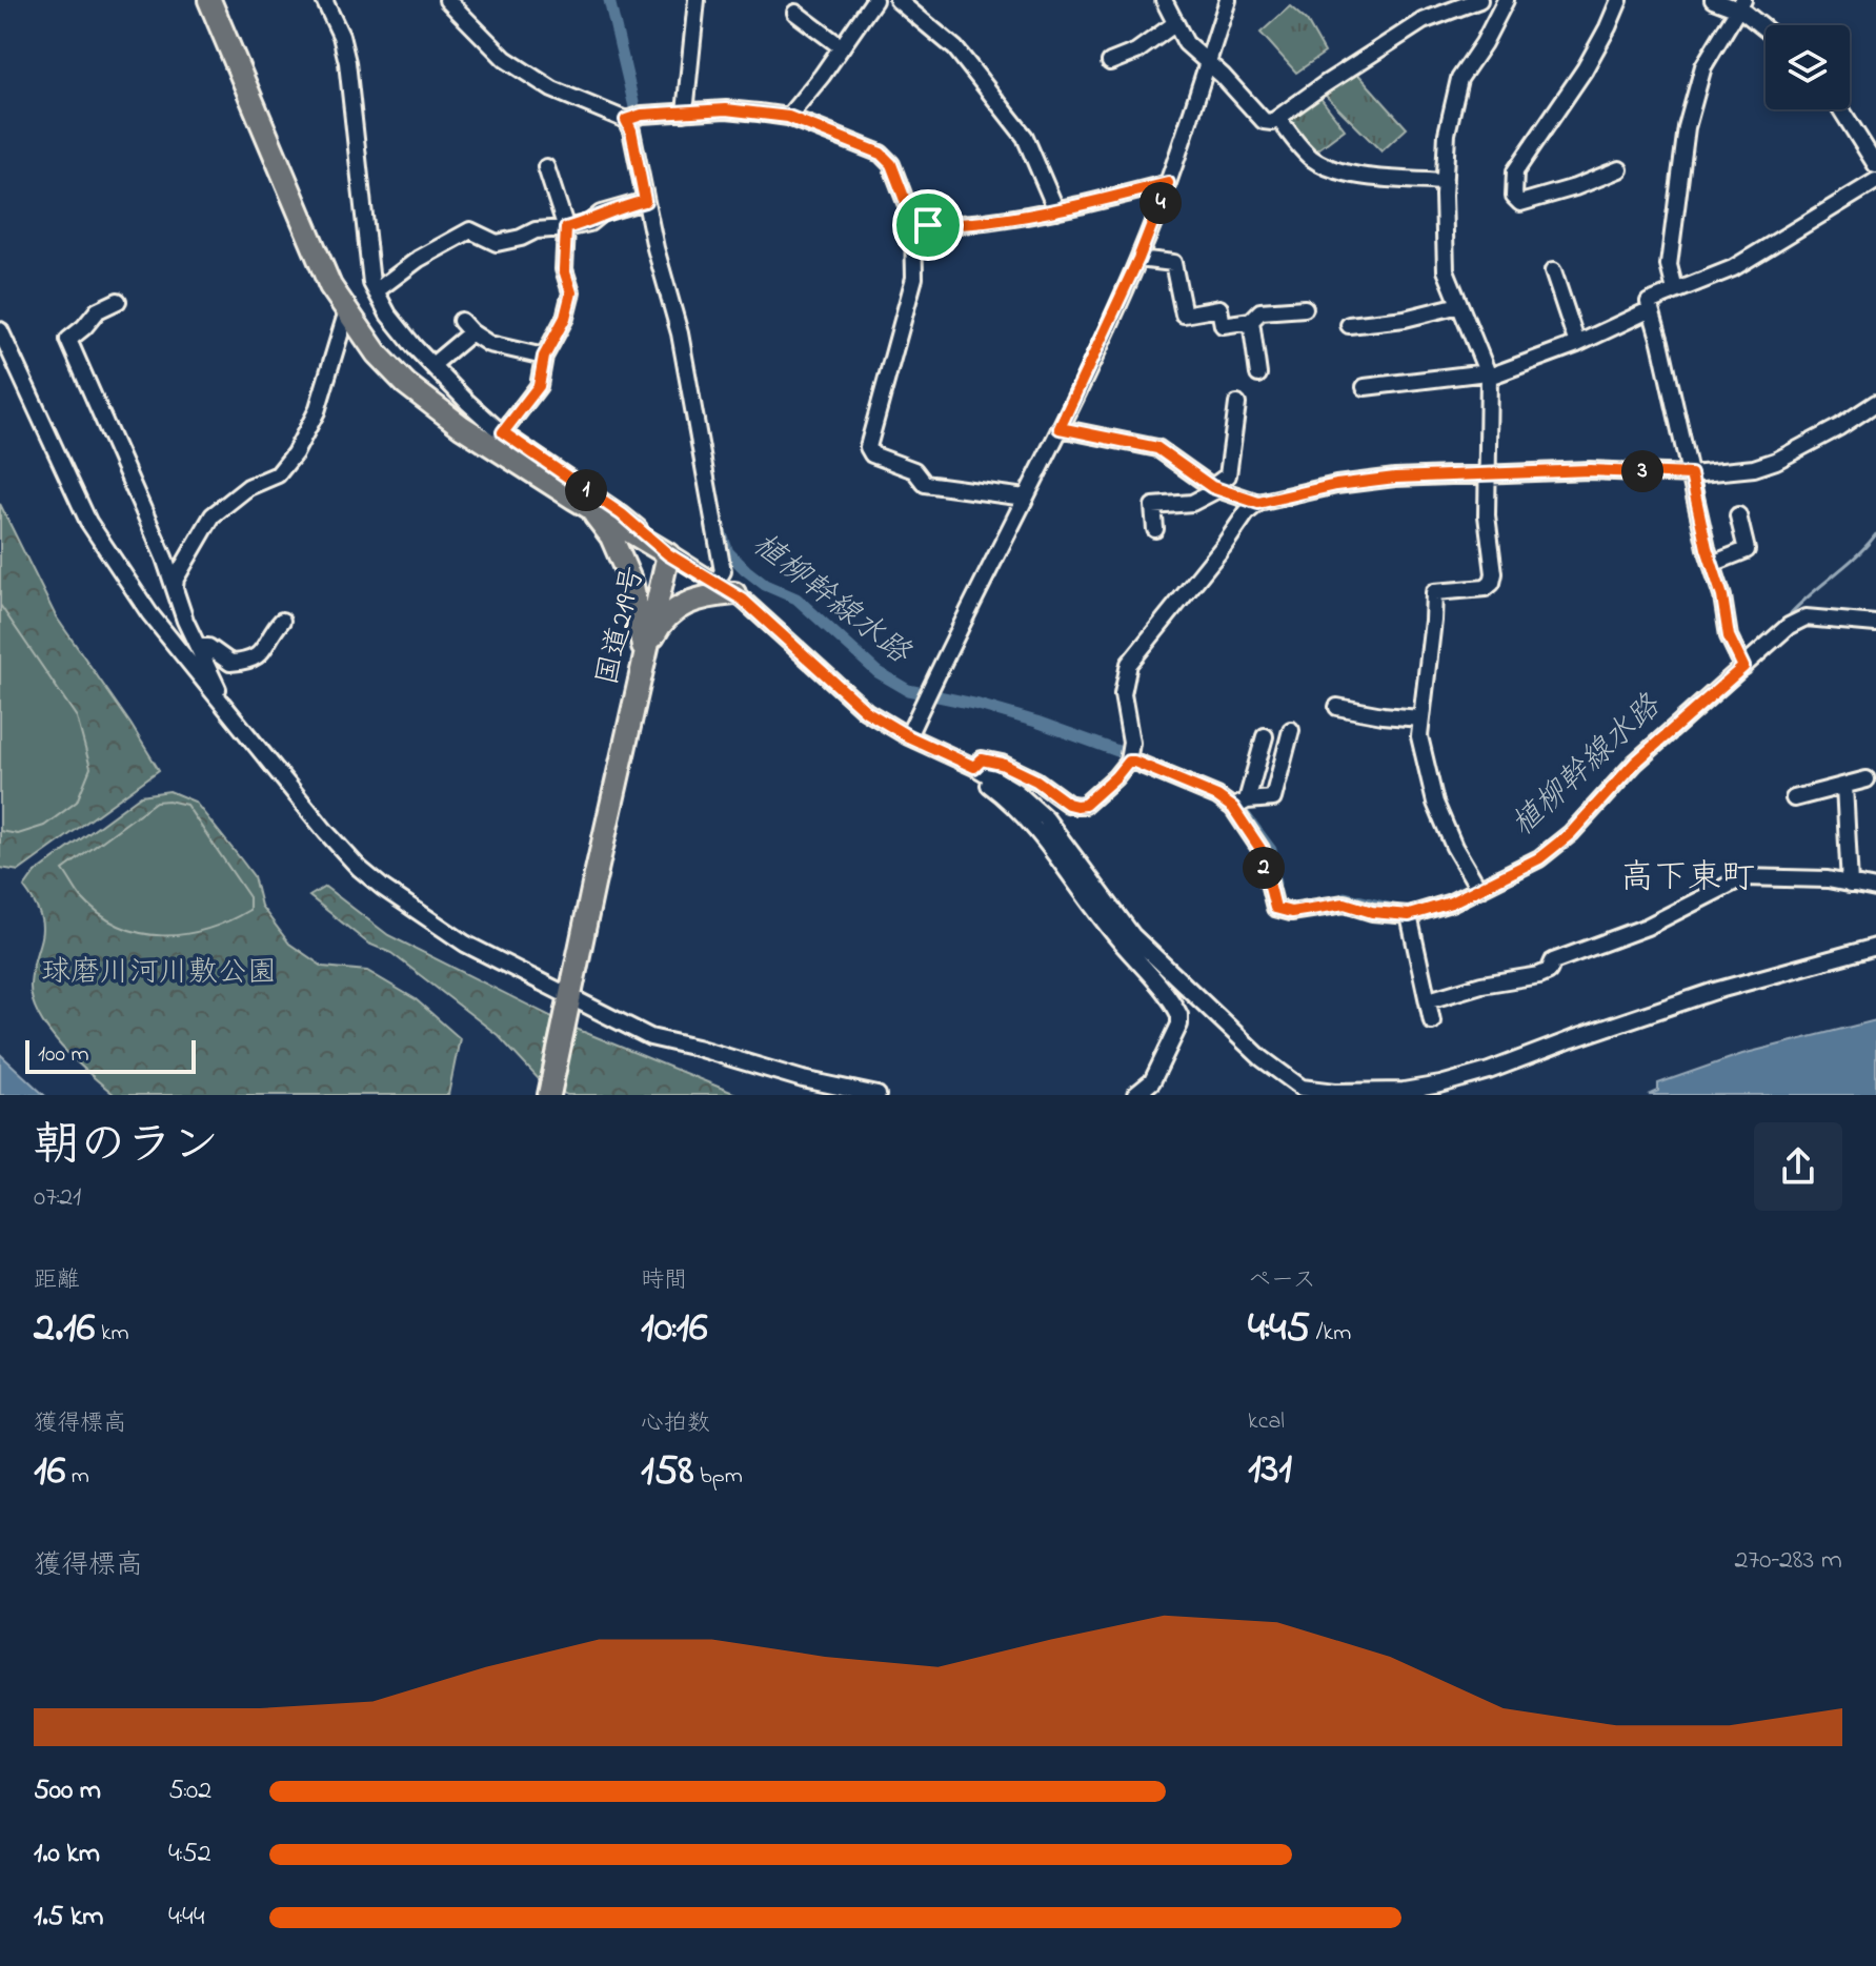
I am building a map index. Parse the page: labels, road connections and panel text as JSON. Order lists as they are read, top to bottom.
{
  "streets": {
    "highway": ["国道219号"]
  },
  "districts": ["高下東町"],
  "water": ["植柳幹線水路"],
  "parks": ["球磨川河川敷公園"],
  "scale_bar": "100 m",
  "page": {
    "pins": [
      "4",
      "3",
      "1",
      "2"
    ],
    "scale": "100 m",
    "heading": ["朝のラン", "07:21"],
    "stats": [
      ["距離", "2.16 km"],
      ["時間", "10:16"],
      ["ペース", "4:45 /km"],
      ["獲得標高", "16 m"],
      ["心拍数", "158 bpm"],
      ["kcal", "131"]
    ],
    "chart": ["獲得標高", "270–283 m"],
    "list": [
      {
        "name": "500 m",
        "note": "5:02"
      },
      {
        "name": "1.0 km",
        "note": "4:52"
      },
      {
        "name": "1.5 km",
        "note": "4:44"
      }
    ]
  }
}
